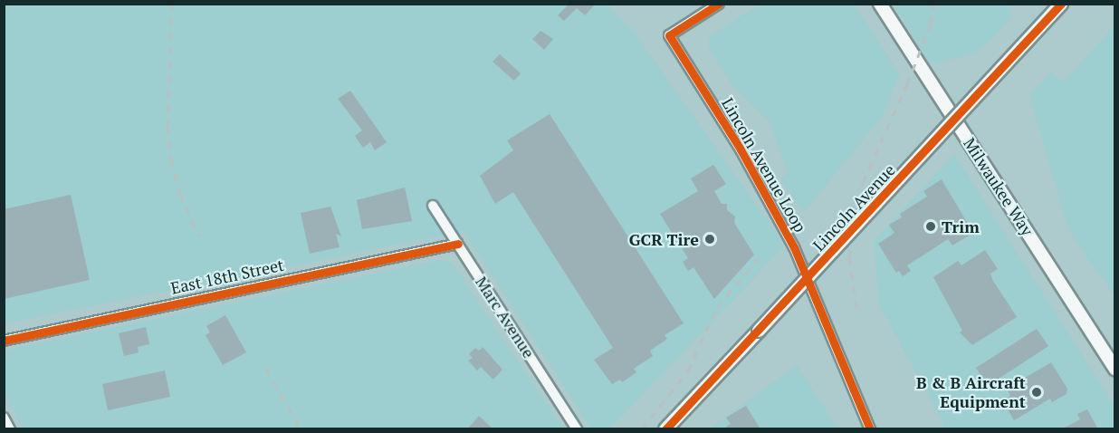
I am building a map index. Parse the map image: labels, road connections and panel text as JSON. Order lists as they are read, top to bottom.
{
  "streets": {
    "street": [
      "Lincoln Avenue Loop",
      "Milwaukee Way",
      "Lincoln Avenue",
      "East 18th Street",
      "Marc Avenue"
    ]
  },
  "crossings": [
    ["East 18th Street", "Marc Avenue"]
  ],
  "places": ["Trim", "GCR Tire", "B & B Aircraft Equipment"]
}
